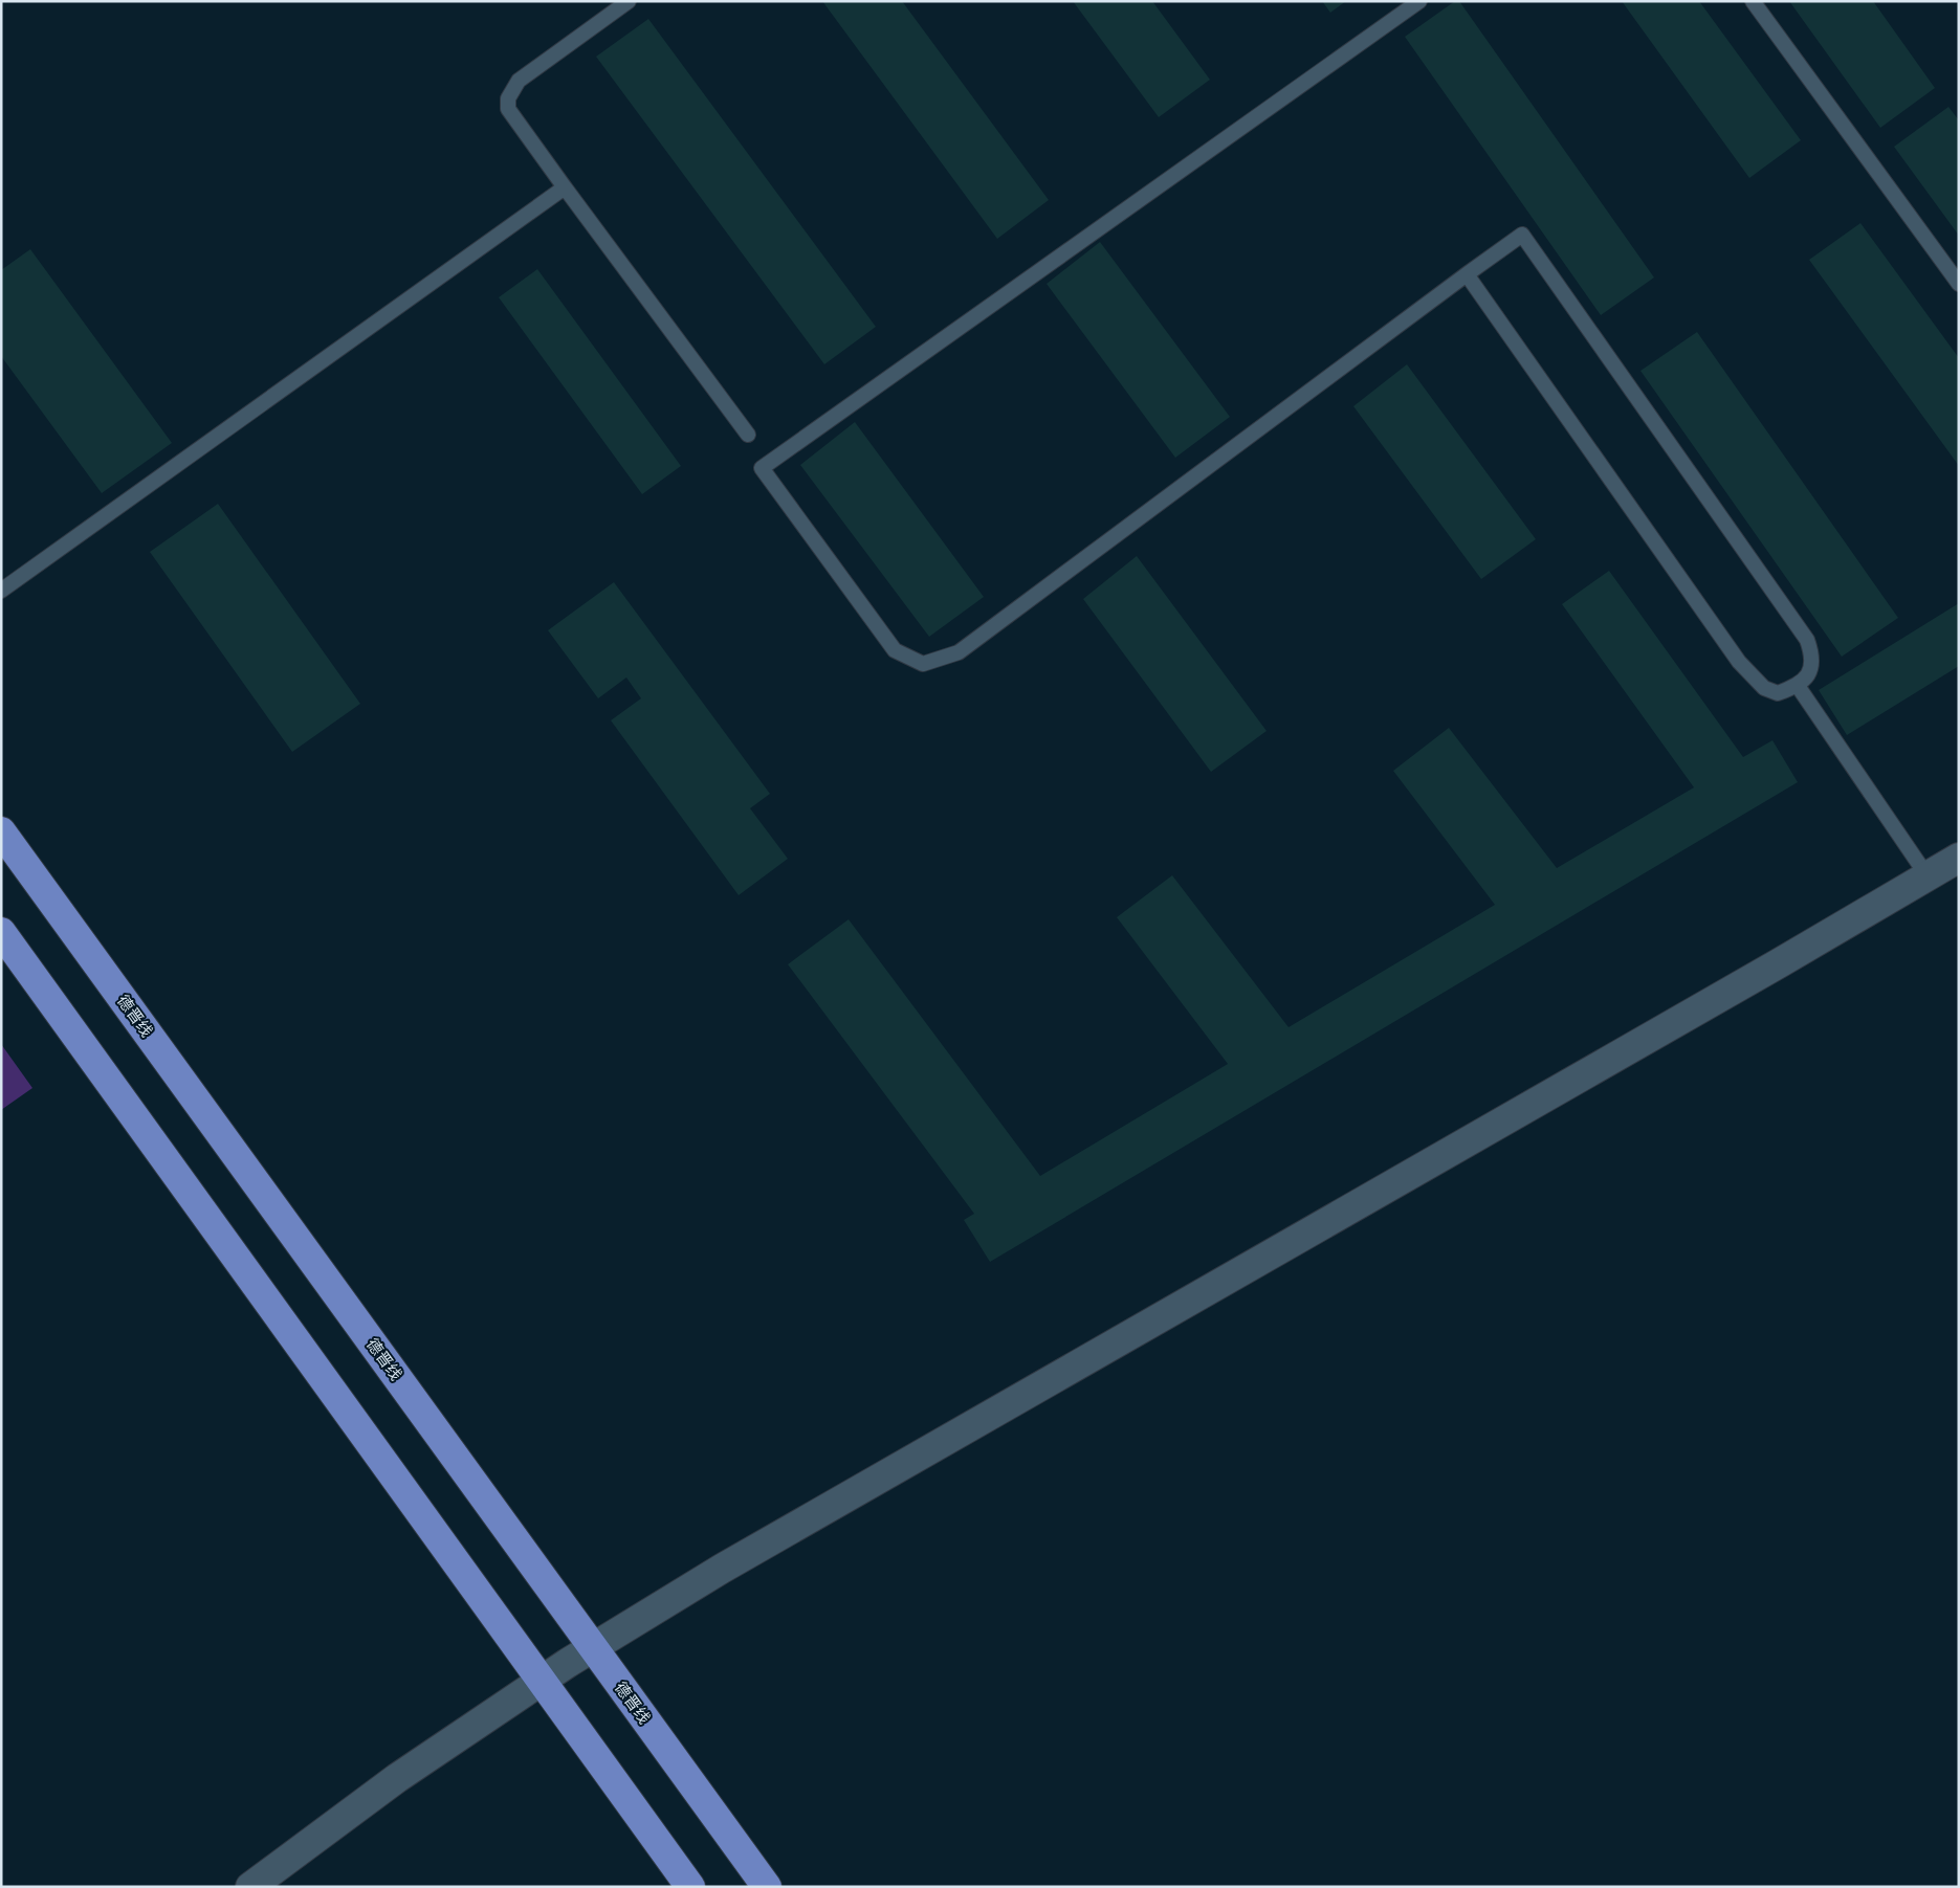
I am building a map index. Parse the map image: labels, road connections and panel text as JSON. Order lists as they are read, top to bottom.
{
  "streets": {
    "highway": ["德晋线"]
  }
}
